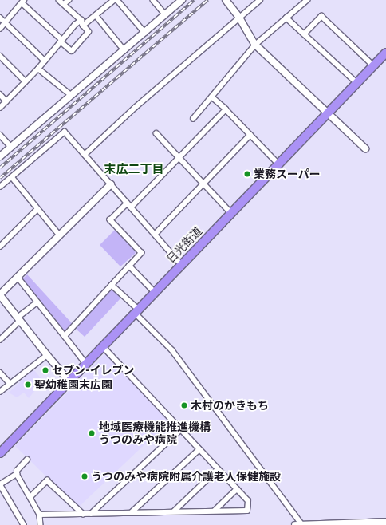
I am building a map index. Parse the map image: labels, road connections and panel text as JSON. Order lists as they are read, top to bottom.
{
  "streets": {
    "highway": ["日光街道"]
  },
  "districts": ["末広二丁目"],
  "places": [
    "業務スーパー",
    "セブン-イレブン",
    "聖幼稚園末広園",
    "木村のかきもち",
    "地域医療機能推進機構 うつのみや病院",
    "うつのみや病院附属介護老人保健施設"
  ]
}
